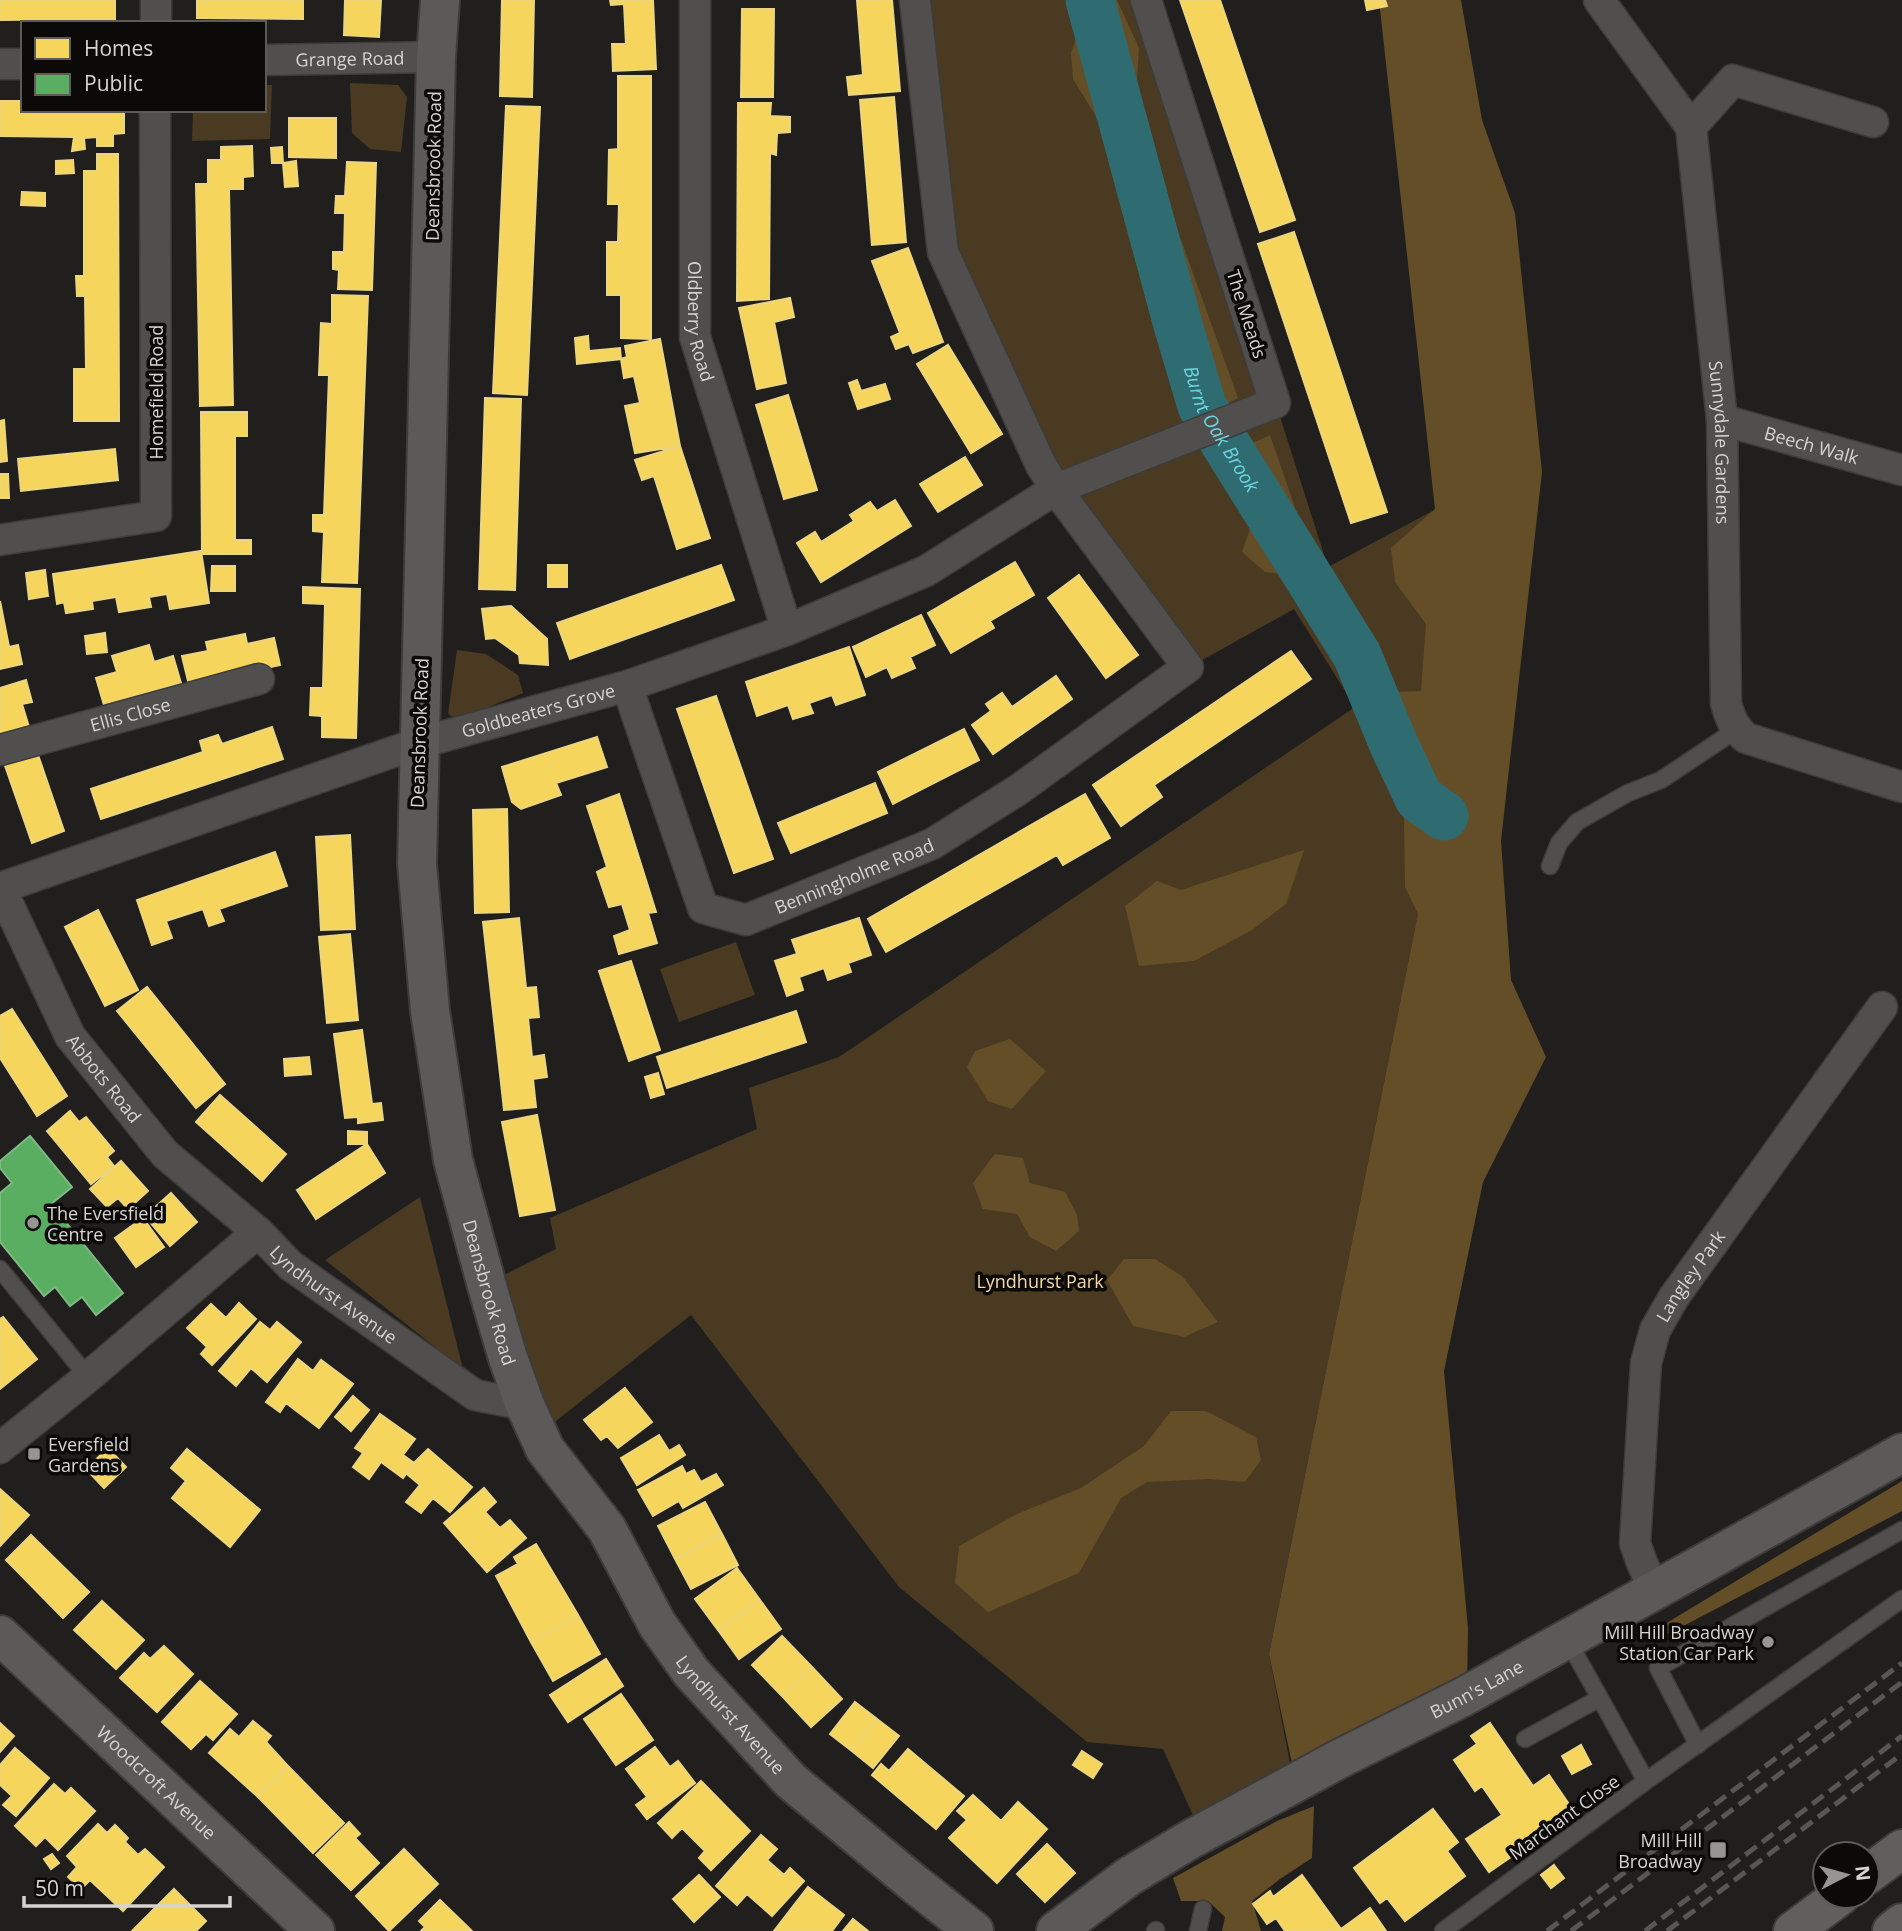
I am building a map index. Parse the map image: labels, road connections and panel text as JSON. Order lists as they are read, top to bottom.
{
  "streets": {
    "street": [
      "Grange Road",
      "Deansbrook Road",
      "The Meads",
      "Oldberry Road",
      "Homefield Road",
      "Sunnydale Gardens",
      "Beech Walk",
      "Goldbeaters Grove",
      "Ellis Close",
      "Benningholme Road",
      "Abbots Road",
      "Langley Park",
      "Lyndhurst Avenue",
      "Bunn's Lane",
      "Woodcroft Avenue"
    ],
    "lane": ["Marchant Close"]
  },
  "crossings": [
    ["Grange Road", "Deansbrook Road"],
    ["Deansbrook Road", "Goldbeaters Grove"],
    ["Deansbrook Road", "Lyndhurst Avenue"],
    ["The Meads", "Goldbeaters Grove"],
    ["The Meads", "Benningholme Road"],
    ["Oldberry Road", "Goldbeaters Grove"],
    ["Sunnydale Gardens", "Beech Walk"],
    ["Goldbeaters Grove", "Benningholme Road"],
    ["Goldbeaters Grove", "Abbots Road"],
    ["Abbots Road", "Lyndhurst Avenue"],
    ["Langley Park", "Bunn's Lane"],
    ["Bunn's Lane", "Marchant Close"]
  ],
  "water": ["Burnt Oak Brook"],
  "parks": ["Lyndhurst Park"],
  "places": {
    "other": ["The Eversfield Centre", "Mill Hill Broadway Station Car Park"],
    "transit": ["Eversfield Gardens", "Mill Hill Broadway"]
  },
  "legend": ["Homes", "Public"],
  "scale_bar": "50 m",
  "north": "right"
}
